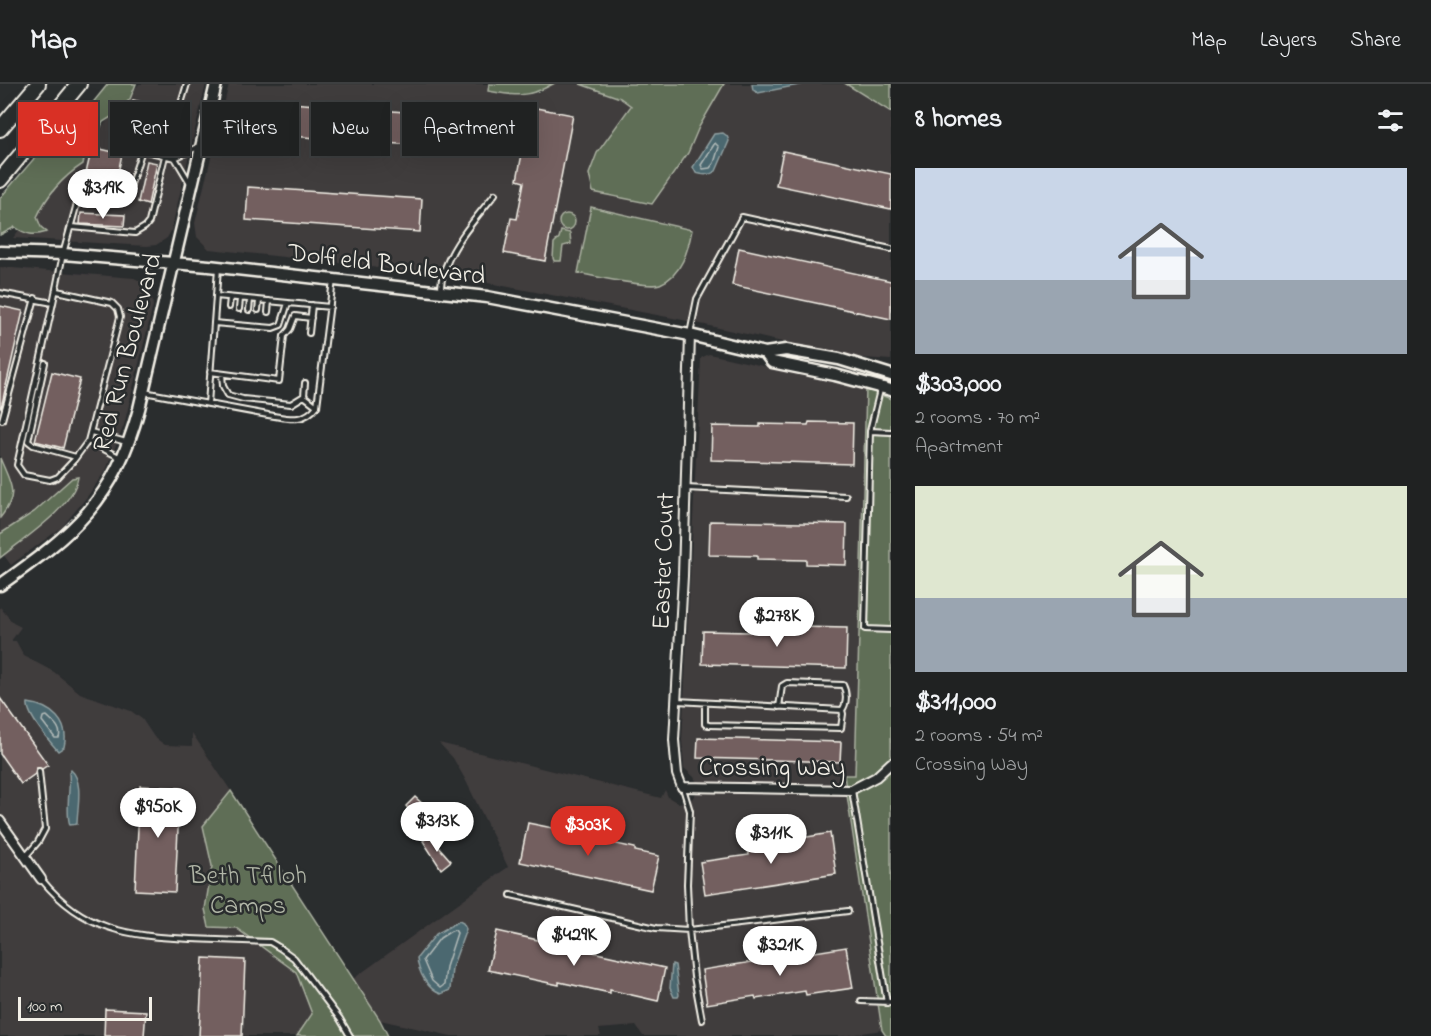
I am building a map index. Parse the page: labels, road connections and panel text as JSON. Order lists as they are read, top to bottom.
{
  "streets": {
    "main road": ["Dolfield Boulevard", "Red Run Boulevard"],
    "street": ["Easter Court", "Crossing Way"]
  },
  "crossings": [
    ["Dolfield Boulevard", "Red Run Boulevard"],
    ["Dolfield Boulevard", "Easter Court"],
    ["Easter Court", "Crossing Way"]
  ],
  "parks": ["Beth Tfiloh Camps"],
  "scale_bar": "100 m",
  "page": {
    "header": "Map",
    "nav": ["Map", "Layers", "Share"],
    "heading": "8 homes",
    "chip": [
      "Buy",
      "Rent",
      "Filters",
      "New",
      "Apartment"
    ],
    "list": [
      {
        "name": "$303,000",
        "note": "2 rooms · 70 m² · Apartment"
      },
      {
        "name": "$311,000",
        "note": "2 rooms · 54 m² · Crossing Way"
      }
    ],
    "price": [
      "$319K",
      "$278K",
      "$950K",
      "$313K",
      "$303K",
      "$311K",
      "$429K",
      "$321K"
    ],
    "scale": "100 m"
  }
}
